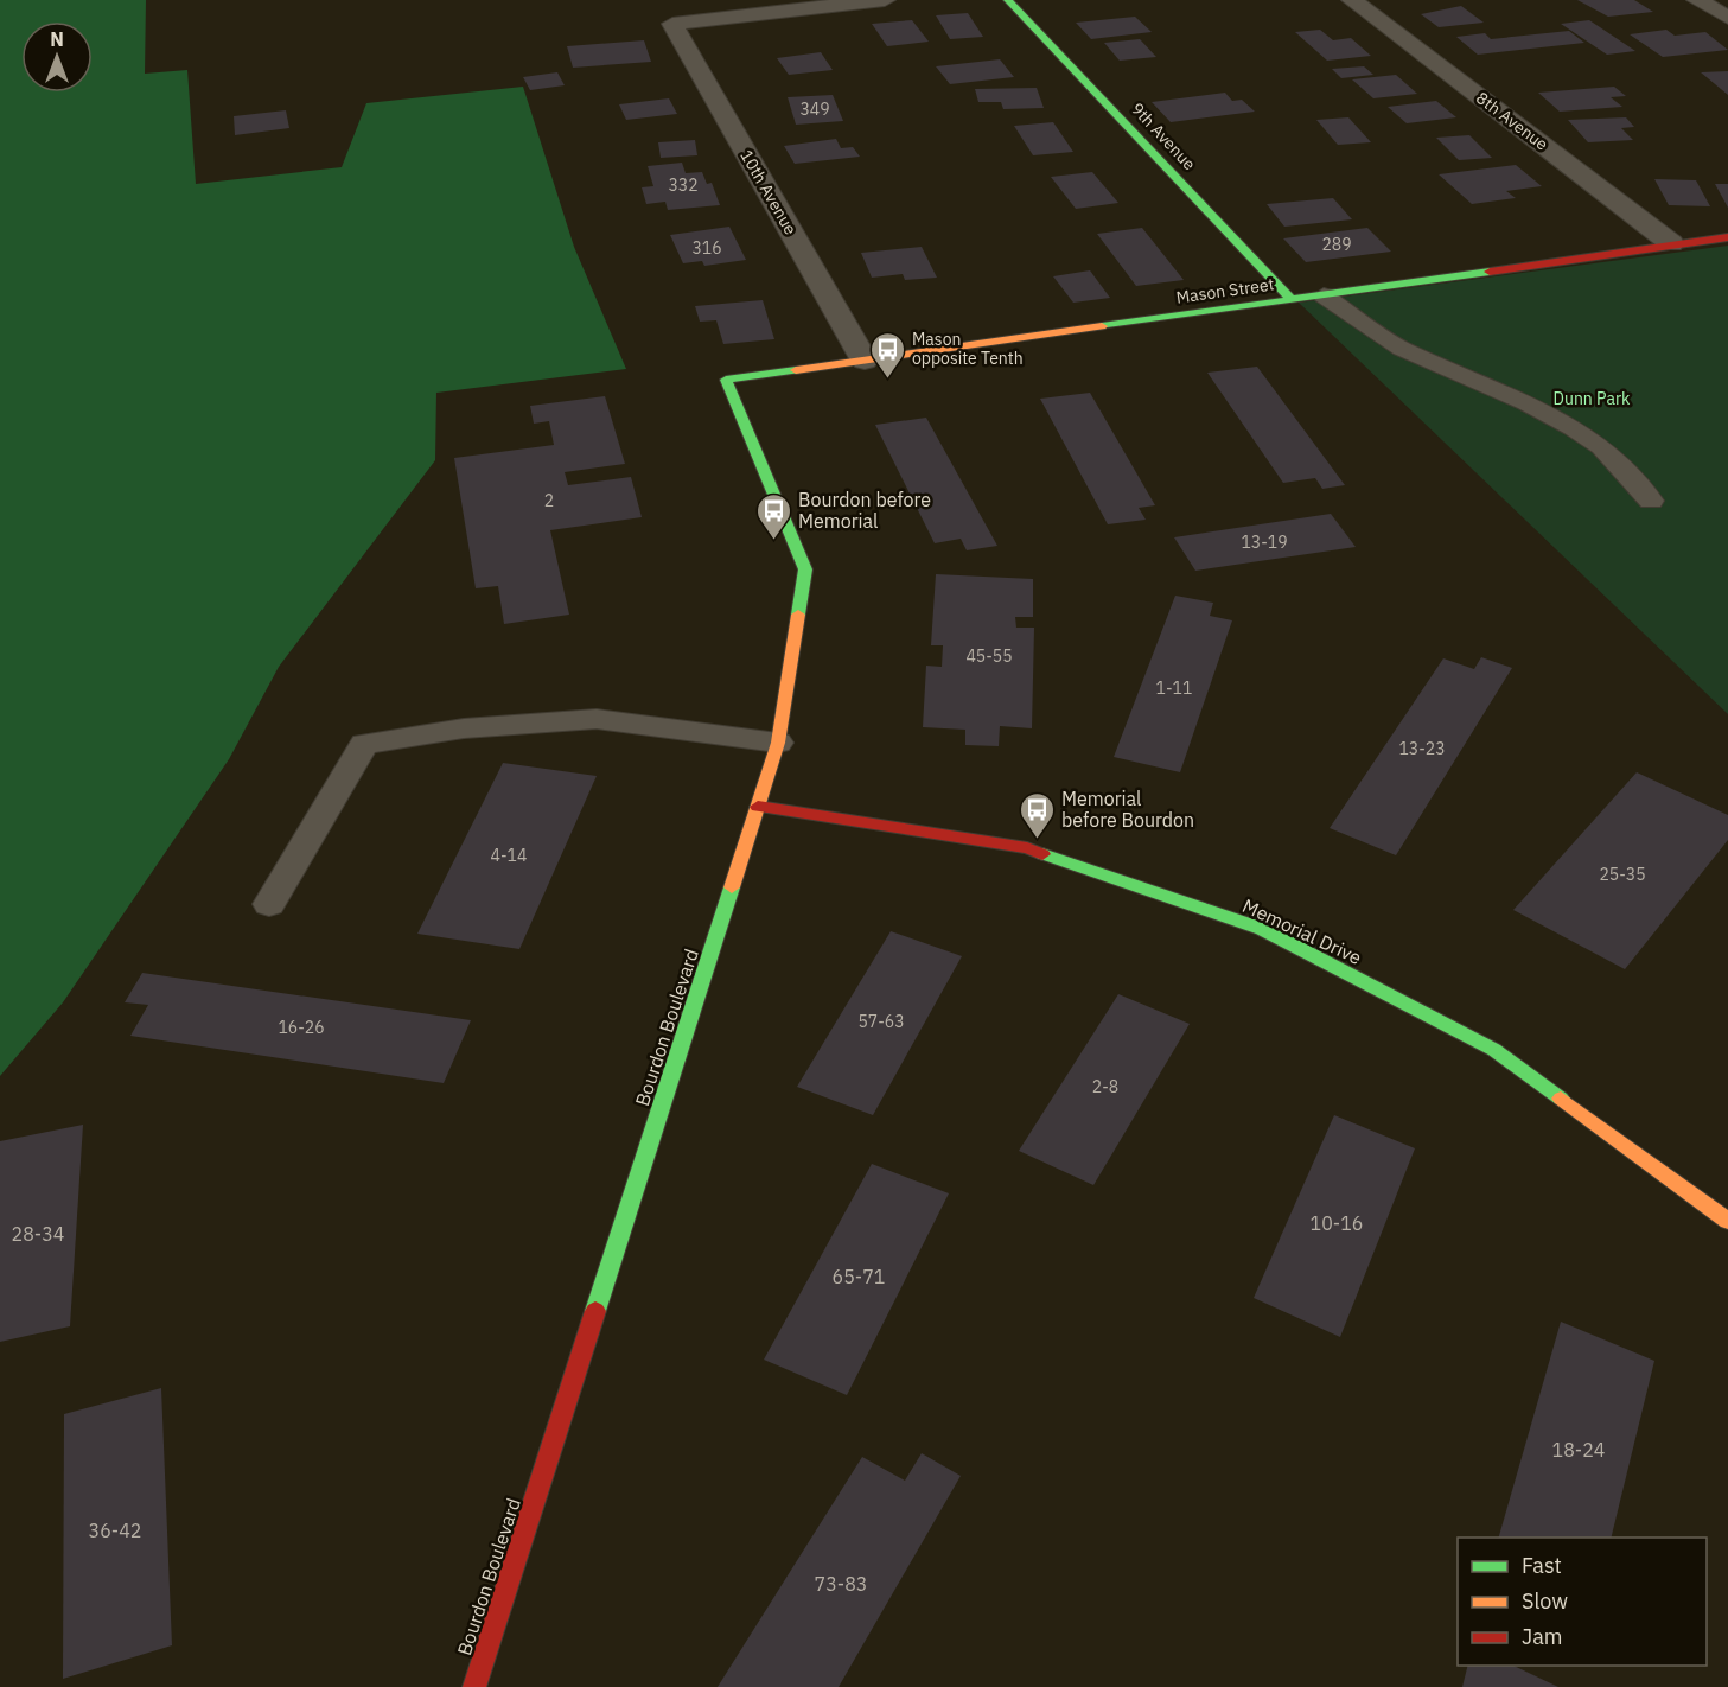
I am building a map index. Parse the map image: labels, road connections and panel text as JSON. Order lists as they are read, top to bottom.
{
  "streets": {
    "street": [
      "8th Avenue",
      "9th Avenue",
      "10th Avenue",
      "Mason Street",
      "Memorial Drive",
      "Bourdon Boulevard"
    ]
  },
  "crossings": [
    ["8th Avenue", "Mason Street"],
    ["9th Avenue", "Mason Street"],
    ["10th Avenue", "Mason Street"],
    ["Mason Street", "Bourdon Boulevard"],
    ["Memorial Drive", "Bourdon Boulevard"]
  ],
  "parks": ["Dunn Park"],
  "places": {
    "bus stop": ["Mason opposite Tenth", "Bourdon before Memorial", "Memorial before Bourdon"]
  },
  "house_numbers": [
    "349",
    "332",
    "289",
    "316",
    "2",
    "13-19",
    "45-55",
    "1-11",
    "13-23",
    "4-14",
    "25-35",
    "57-63",
    "16-26",
    "2-8",
    "10-16",
    "28-34",
    "65-71",
    "18-24",
    "36-42",
    "73-83"
  ],
  "legend": ["Fast", "Slow", "Jam"],
  "north": "top"
}
